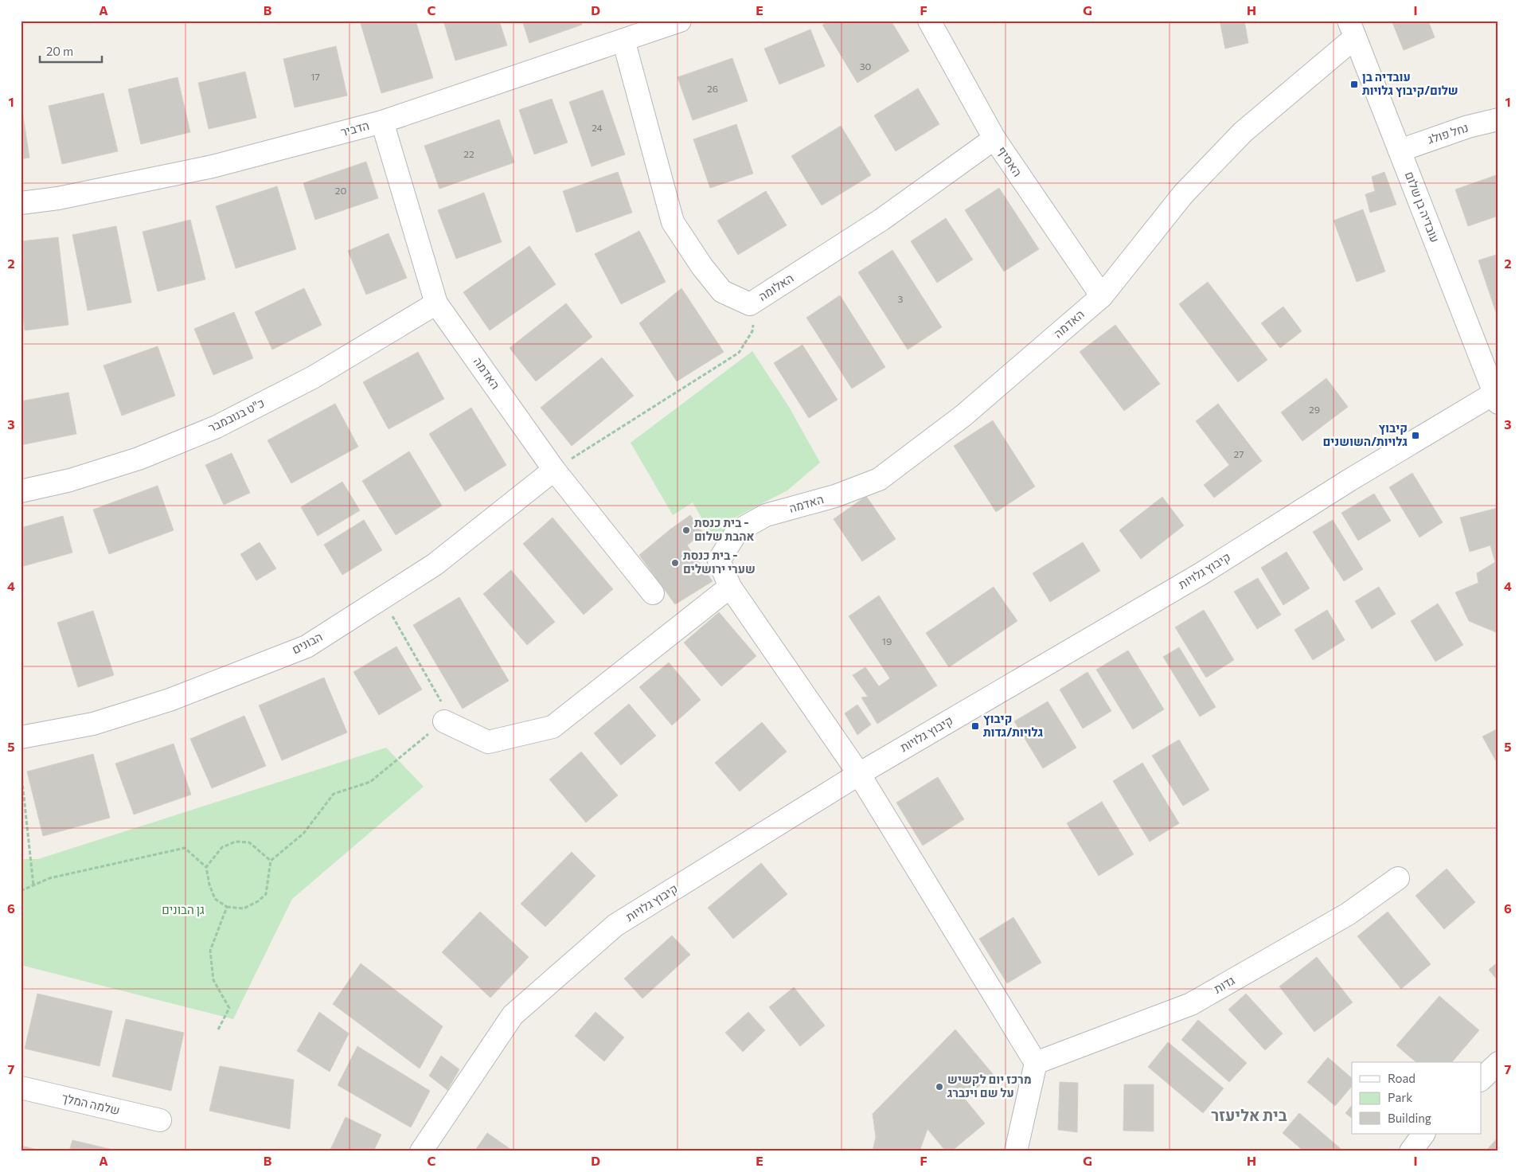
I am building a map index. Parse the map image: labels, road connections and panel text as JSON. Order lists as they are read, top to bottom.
{
  "streets": {
    "street": [
      "הדביר",
      "נחל פולג",
      "האסיף",
      "עובדיה בן שלום",
      "האלומה",
      "האדמה",
      "כ\"ט בנובמבר",
      "קיבוץ גלויות",
      "הבונים",
      "גדות",
      "שלמה המלך"
    ]
  },
  "crossings": [
    ["הדביר", "האלומה"],
    ["הדביר", "האדמה"],
    ["נחל פולג", "עובדיה בן שלום"],
    ["האסיף", "האלומה"],
    ["האסיף", "האדמה"],
    ["עובדיה בן שלום", "קיבוץ גלויות"],
    ["האדמה", "כ\"ט בנובמבר"],
    ["האדמה", "קיבוץ גלויות"],
    ["האדמה", "הבונים"],
    ["האדמה", "גדות"]
  ],
  "districts": ["בית אליעזר"],
  "parks": ["גן הבונים"],
  "places": {
    "transit": ["עובדיה בן שלום/קיבוץ גלויות", "קיבוץ גלויות/השושנים", "קיבוץ גלויות/גדות"],
    "other": ["בית כנסת - אהבת שלום", "בית כנסת - שערי ירושלים", "מרכז יום לקשיש על שם וינברג"]
  },
  "house_numbers": [
    "30",
    "17",
    "26",
    "24",
    "22",
    "20",
    "3",
    "29",
    "27",
    "19"
  ],
  "legend": ["Road", "Park", "Building"],
  "scale_bar": "20 m",
  "grid": {
    "columns": [
      "A",
      "B",
      "C",
      "D",
      "E",
      "F",
      "G",
      "H",
      "I"
    ],
    "rows": [
      "1",
      "2",
      "3",
      "4",
      "5",
      "6",
      "7"
    ]
  }
}
